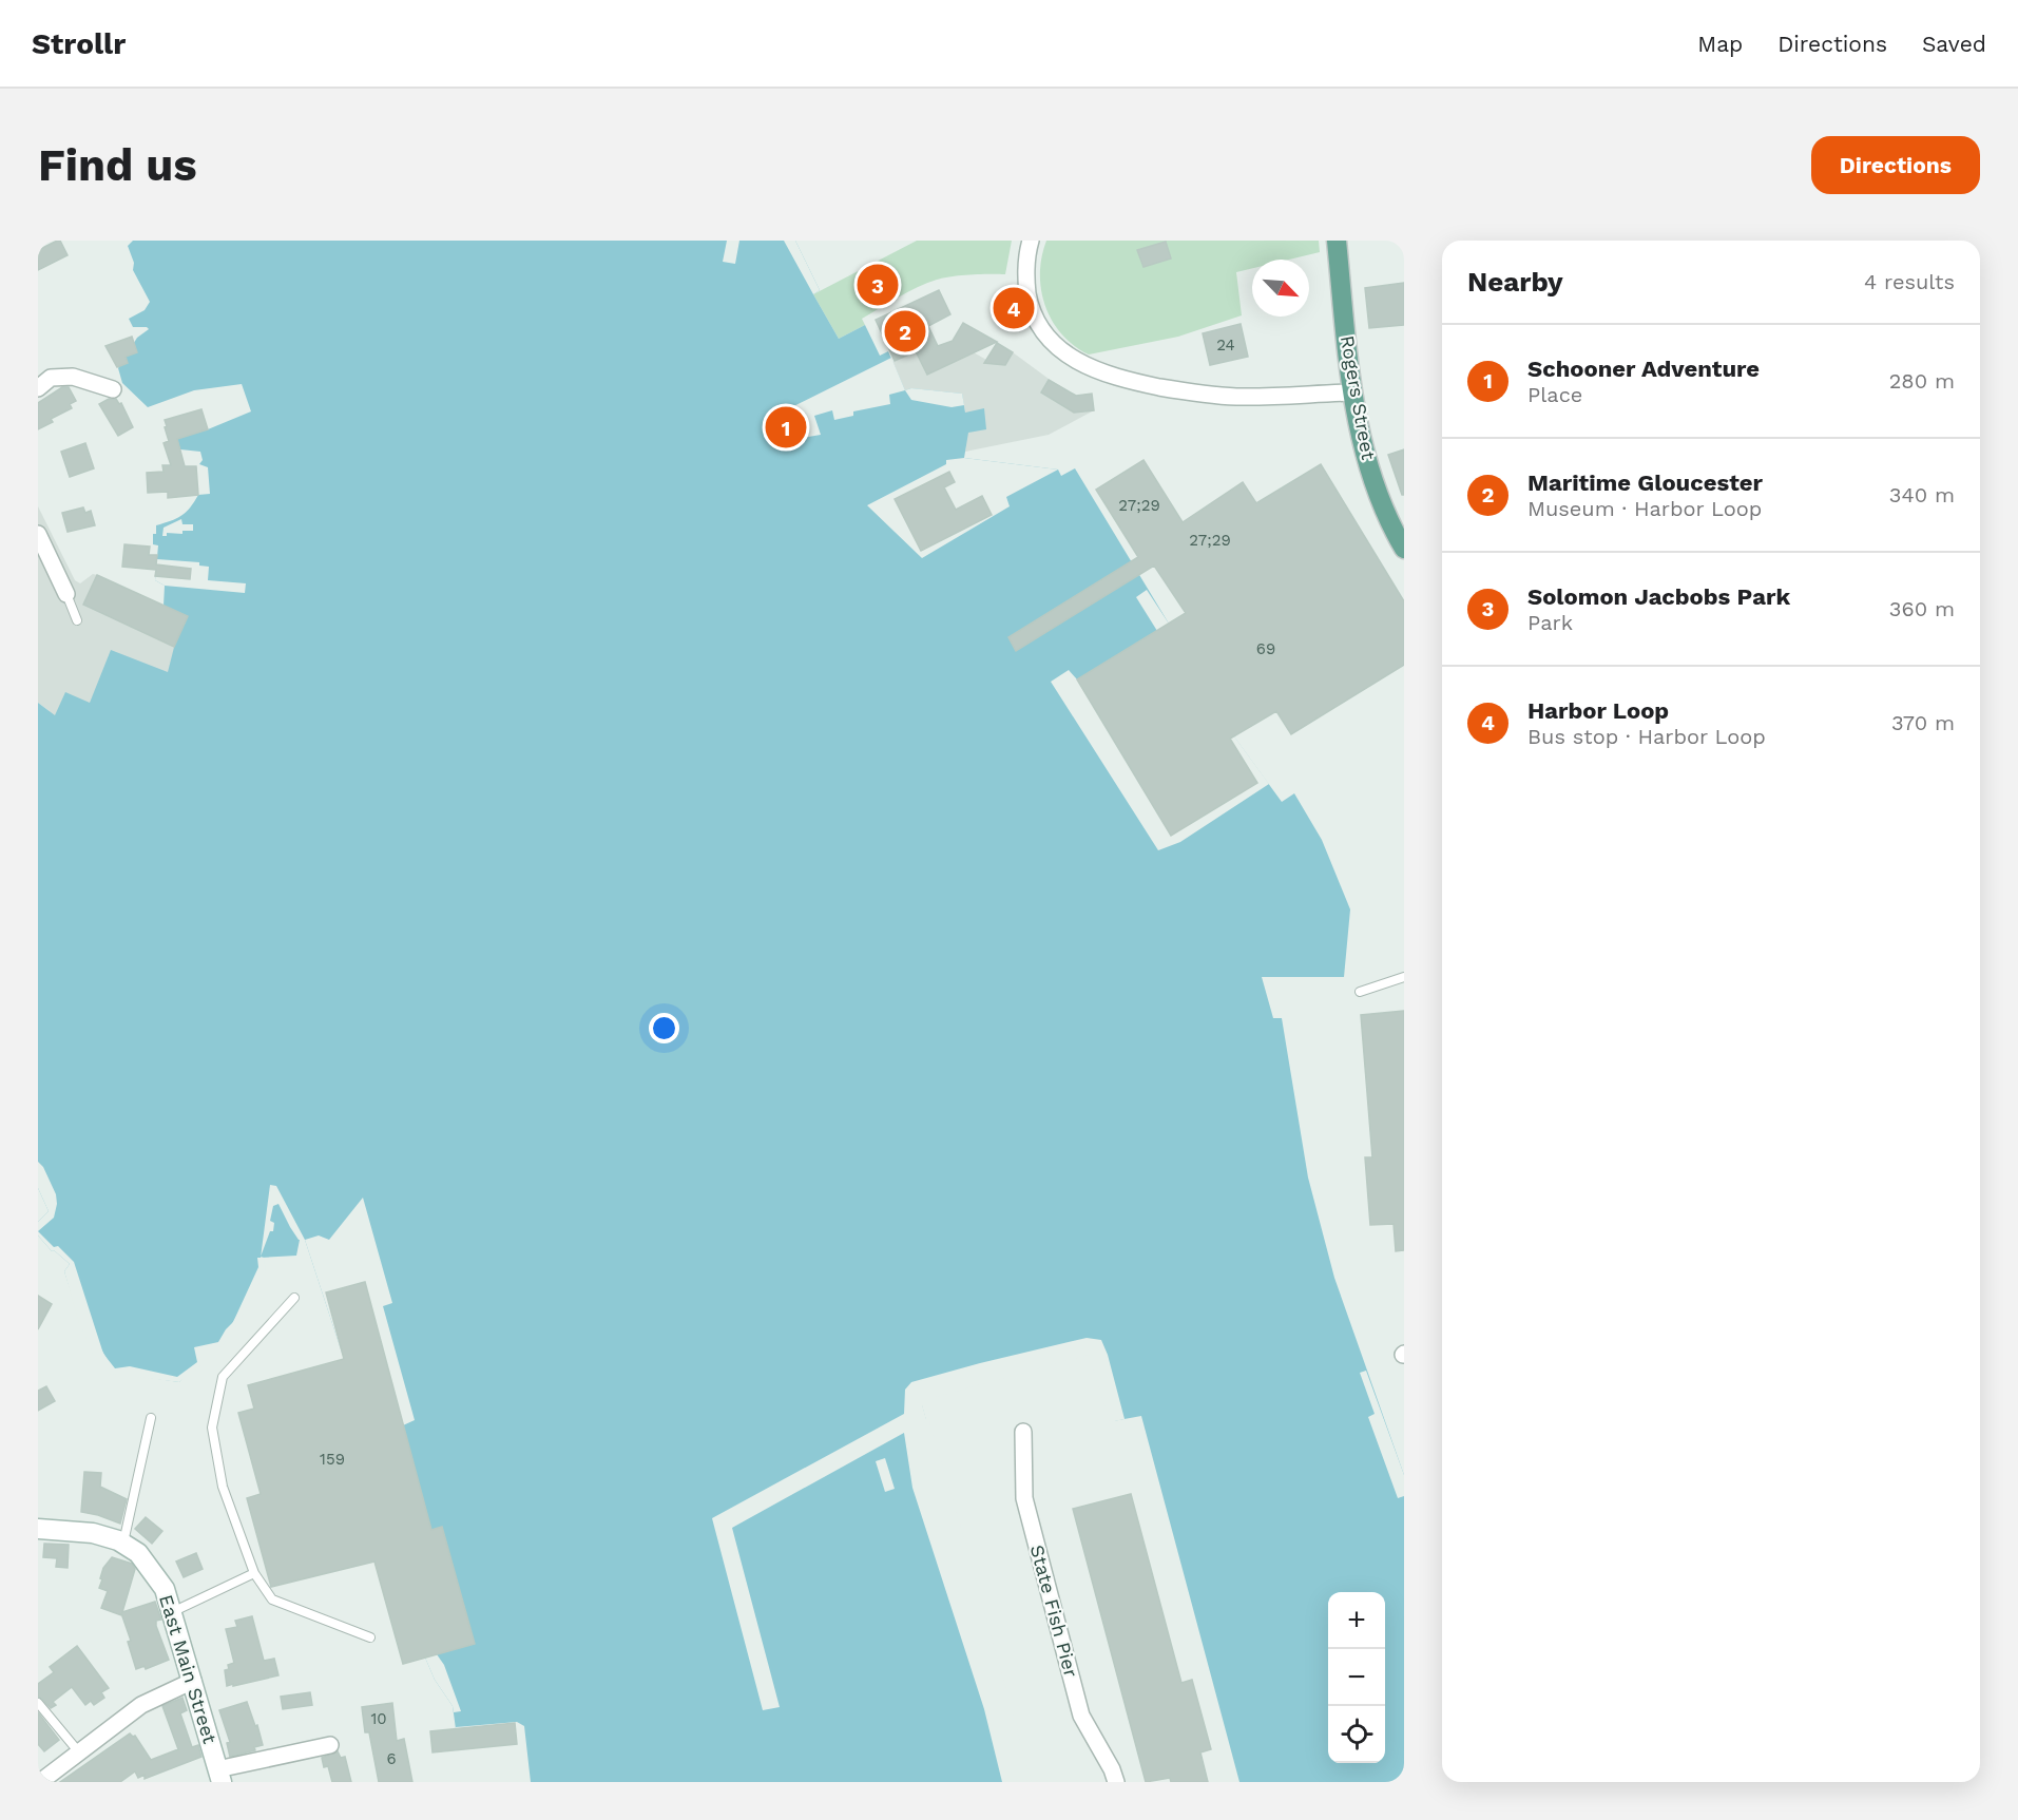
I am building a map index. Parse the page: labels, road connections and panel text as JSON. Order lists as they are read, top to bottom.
{
  "streets": {
    "main road": ["Rogers Street", "East Main Street"],
    "street": ["State Fish Pier"]
  },
  "house_numbers": [
    "24",
    "27;29",
    "27;29",
    "69",
    "159",
    "10",
    "6"
  ],
  "north": "bottom right",
  "page": {
    "header": "Strollr",
    "nav": ["Map", "Directions", "Saved"],
    "buttons": "Directions",
    "title": "Find us",
    "heading": ["Nearby", "4 results"],
    "pins": [
      "3",
      "4",
      "2",
      "1"
    ],
    "list": [
      {
        "mark": "1",
        "name": "Schooner Adventure",
        "note": "Place",
        "value": "280 m"
      },
      {
        "mark": "2",
        "name": "Maritime Gloucester",
        "note": "Museum · Harbor Loop",
        "value": "340 m"
      },
      {
        "mark": "3",
        "name": "Solomon Jacbobs Park",
        "note": "Park",
        "value": "360 m"
      },
      {
        "mark": "4",
        "name": "Harbor Loop",
        "note": "Bus stop · Harbor Loop",
        "value": "370 m"
      }
    ],
    "map_buttons": ["+", "−"]
  }
}
